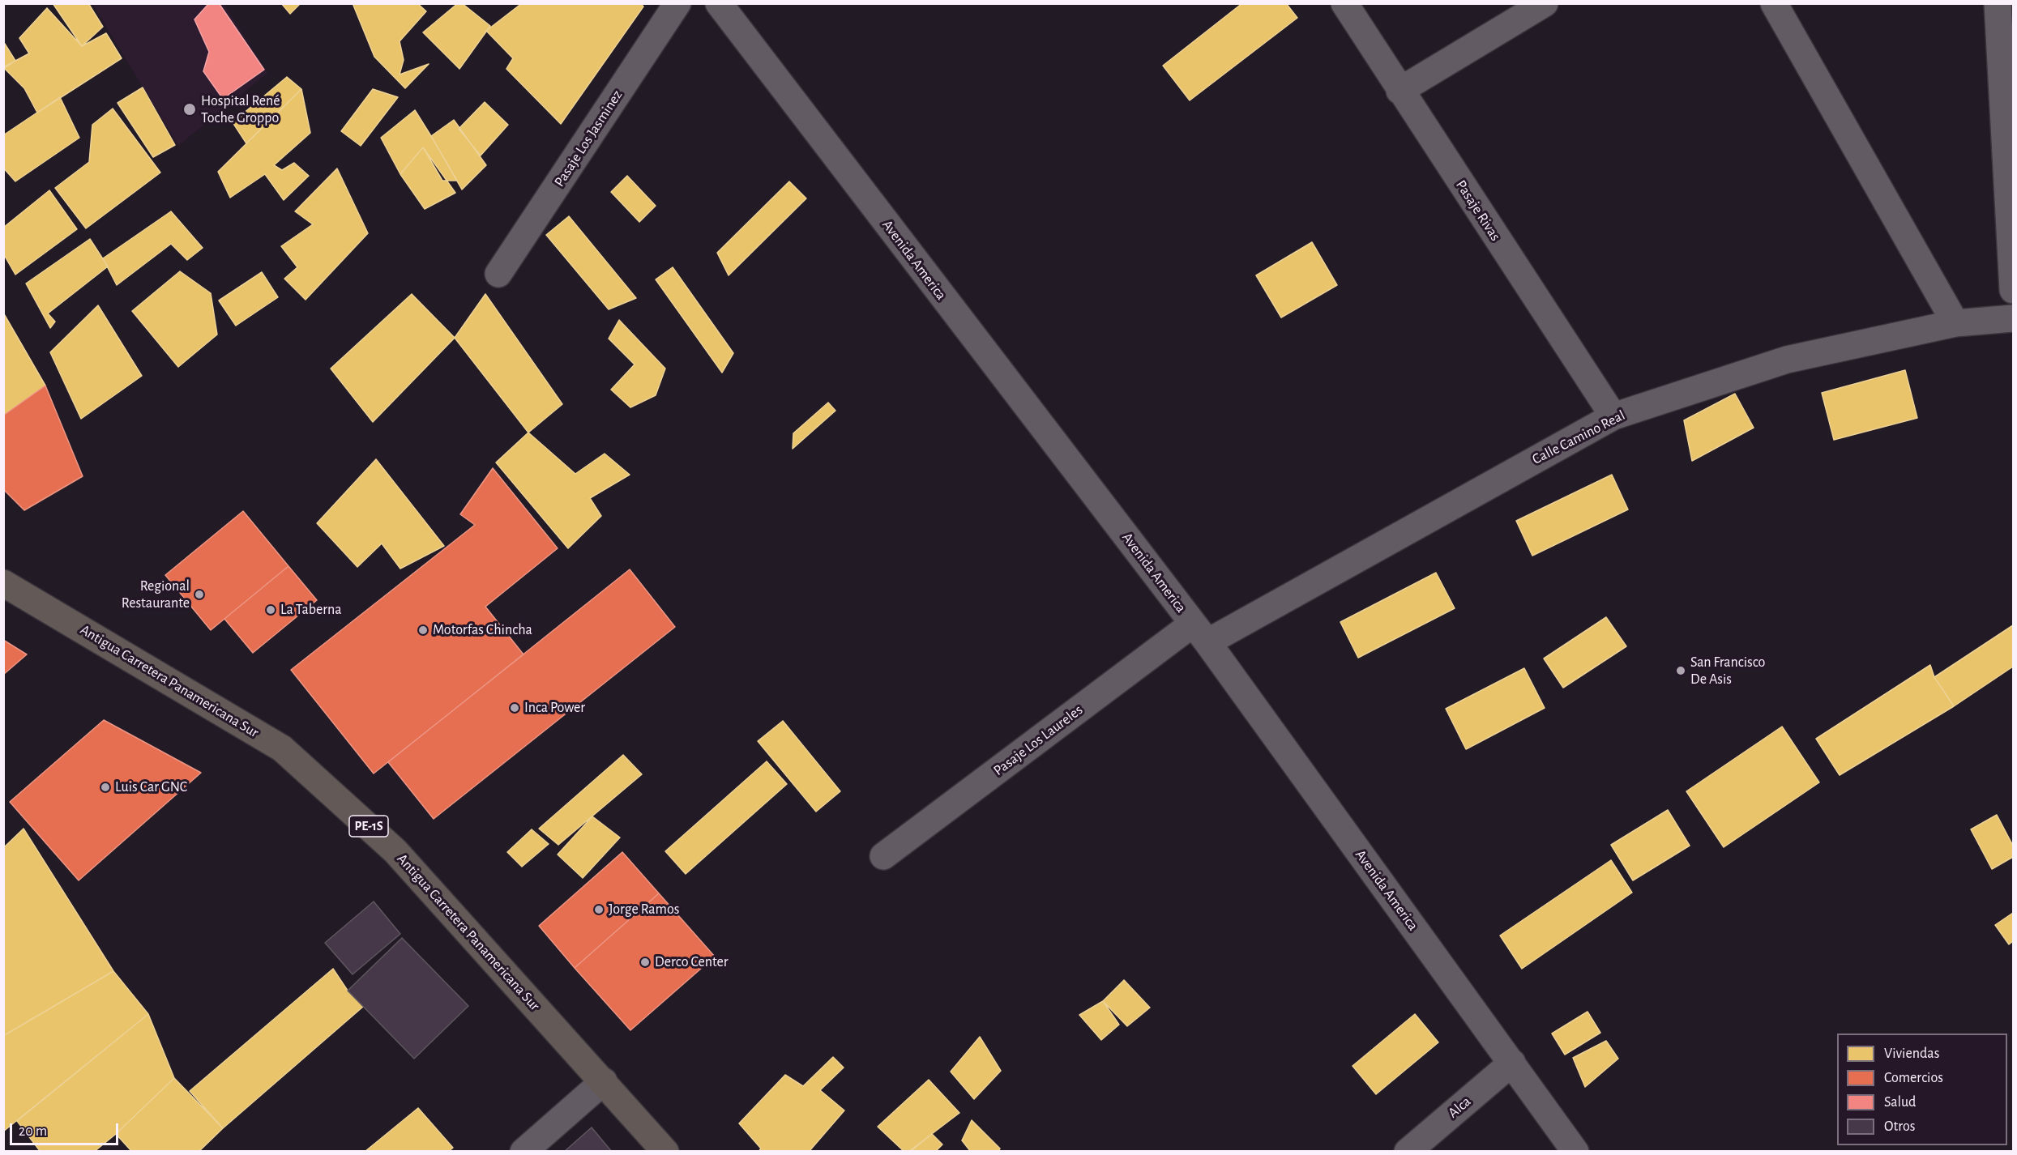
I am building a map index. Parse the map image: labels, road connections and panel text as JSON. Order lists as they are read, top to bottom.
{
  "streets": {
    "highway": ["Antigua Carretera Panamericana Sur", "PE-1S"],
    "street": [
      "Pasaje Los Jasminez",
      "Pasaje Rivas",
      "Avenida America",
      "Calle Camino Real",
      "Pasaje Los Laureles",
      "Alca"
    ]
  },
  "crossings": [
    ["Pasaje Rivas", "Calle Camino Real"],
    ["Avenida America", "Calle Camino Real"],
    ["Avenida America", "Pasaje Los Laureles"],
    ["Avenida America", "Alca"],
    ["Calle Camino Real", "Pasaje Los Laureles"]
  ],
  "places": [
    "Hospital René Toche Groppo",
    "Regional Restaurante",
    "La Taberna",
    "Motorfas Chincha",
    "San Francisco De Asis",
    "Inca Power",
    "Luis Car GNC",
    "Jorge Ramos",
    "Derco Center"
  ],
  "legend": [
    "Viviendas",
    "Comercios",
    "Salud",
    "Otros"
  ],
  "scale_bar": "20 m"
}
